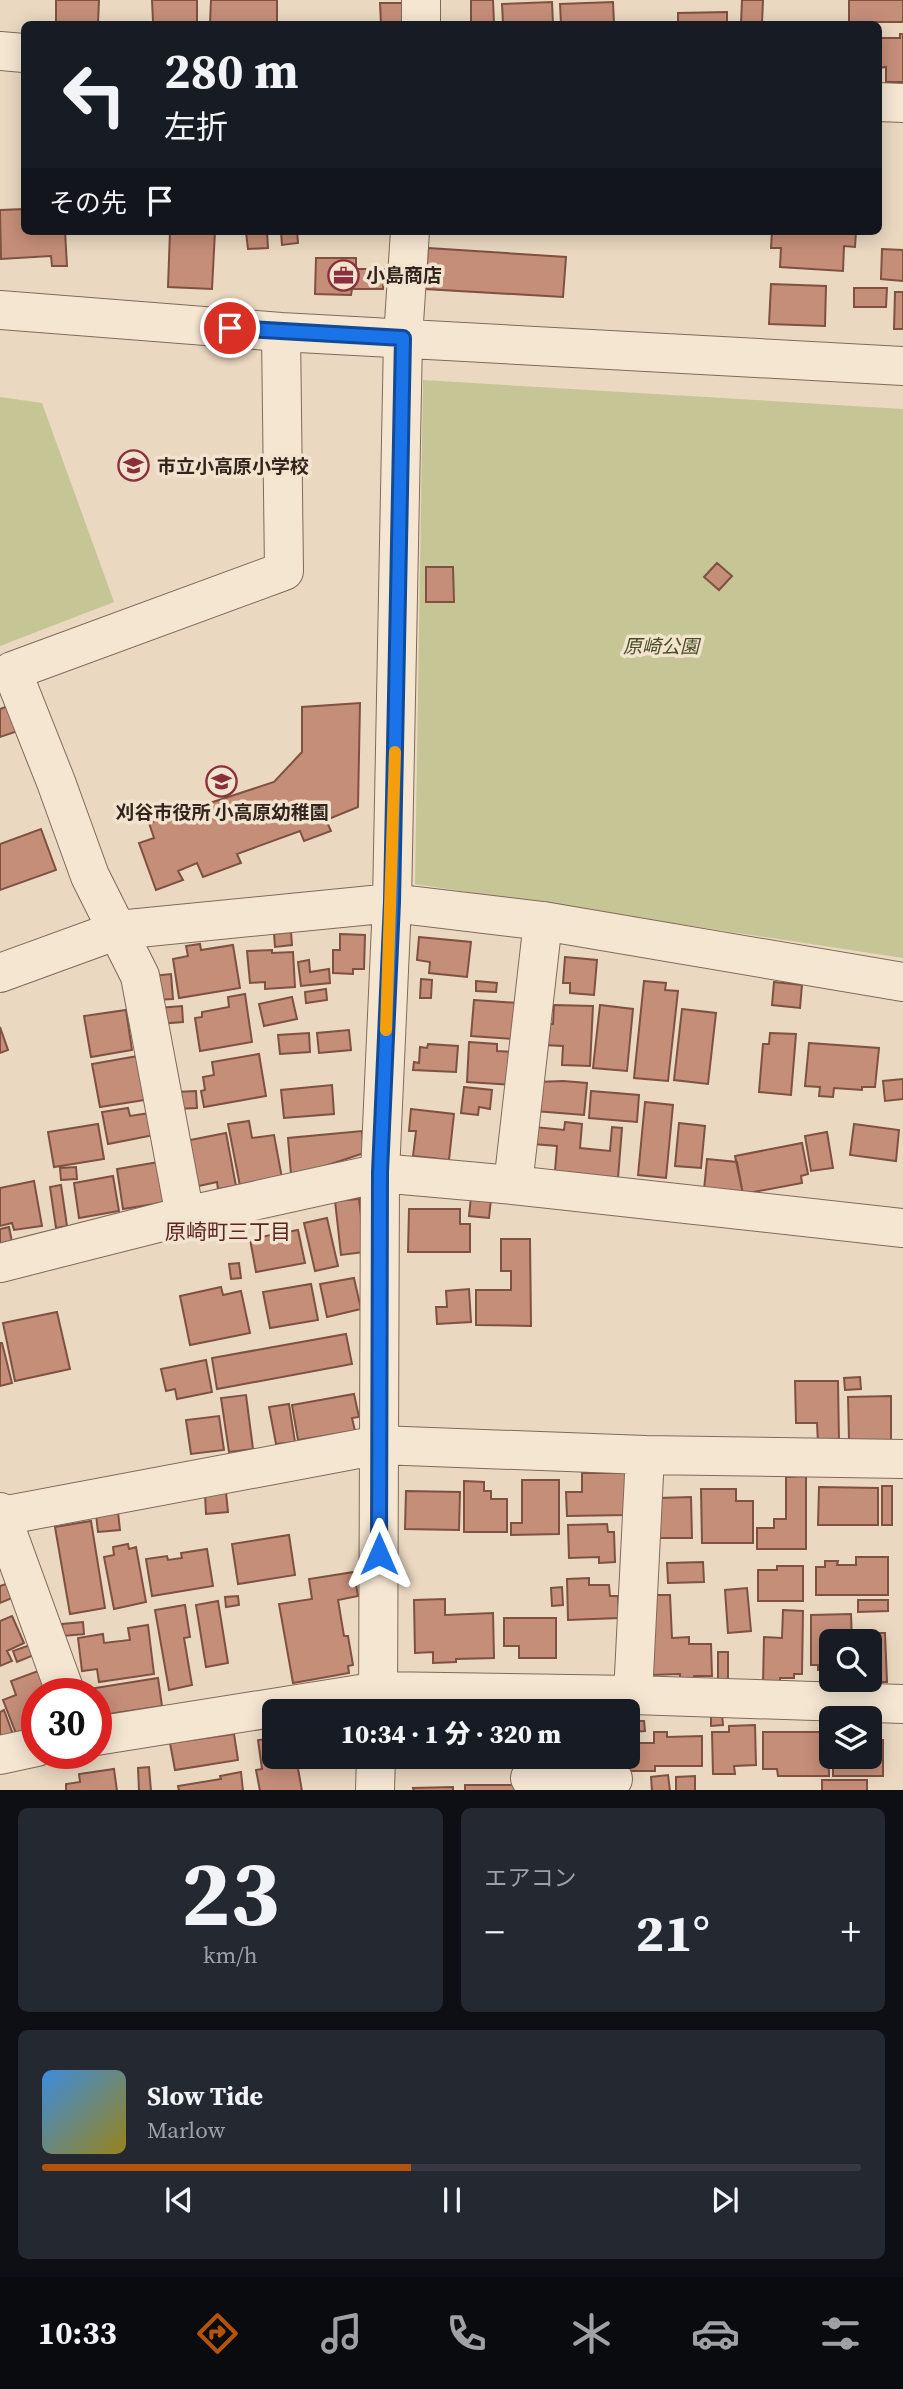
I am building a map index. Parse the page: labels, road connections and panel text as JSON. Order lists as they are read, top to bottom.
{
  "districts": ["原崎町三丁目"],
  "parks": ["原崎公園"],
  "places": {
    "office": ["小島商店"],
    "school or university": ["市立小高原小学校", "刈谷市役所 小高原幼稚園"]
  },
  "page": {
    "turn": ["280 m", "左折"],
    "then": "その先",
    "limit": "30",
    "trip": "10:34 · 1 分 · 320 m",
    "tile": [
      ["23", "km/h"],
      "エアコン"
    ],
    "heat": ["−", "21°", "+"],
    "song": ["Slow Tide", "Marlow"],
    "tabs": "10:33"
  }
}
